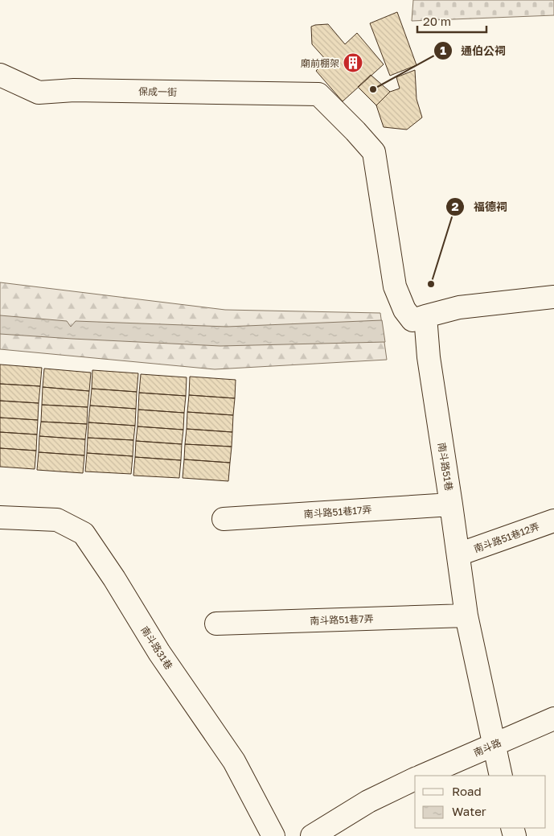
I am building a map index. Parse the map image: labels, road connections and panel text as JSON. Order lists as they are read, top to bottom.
{
  "streets": {
    "street": [
      "保成一街",
      "南斗路51巷",
      "南斗路51巷17弄",
      "南斗路51巷12弄",
      "南斗路51巷7弄",
      "南斗路31巷",
      "南斗路"
    ]
  },
  "crossings": [
    ["保成一街", "南斗路51巷"],
    ["南斗路51巷", "南斗路51巷17弄"],
    ["南斗路51巷", "南斗路51巷12弄"],
    ["南斗路51巷", "南斗路51巷7弄"],
    ["南斗路51巷", "南斗路"]
  ],
  "places": {
    "building": ["廟前棚架"],
    "other": ["通伯公祠", "福德祠"]
  },
  "legend": ["Road", "Water"],
  "scale_bar": "20 m"
}
